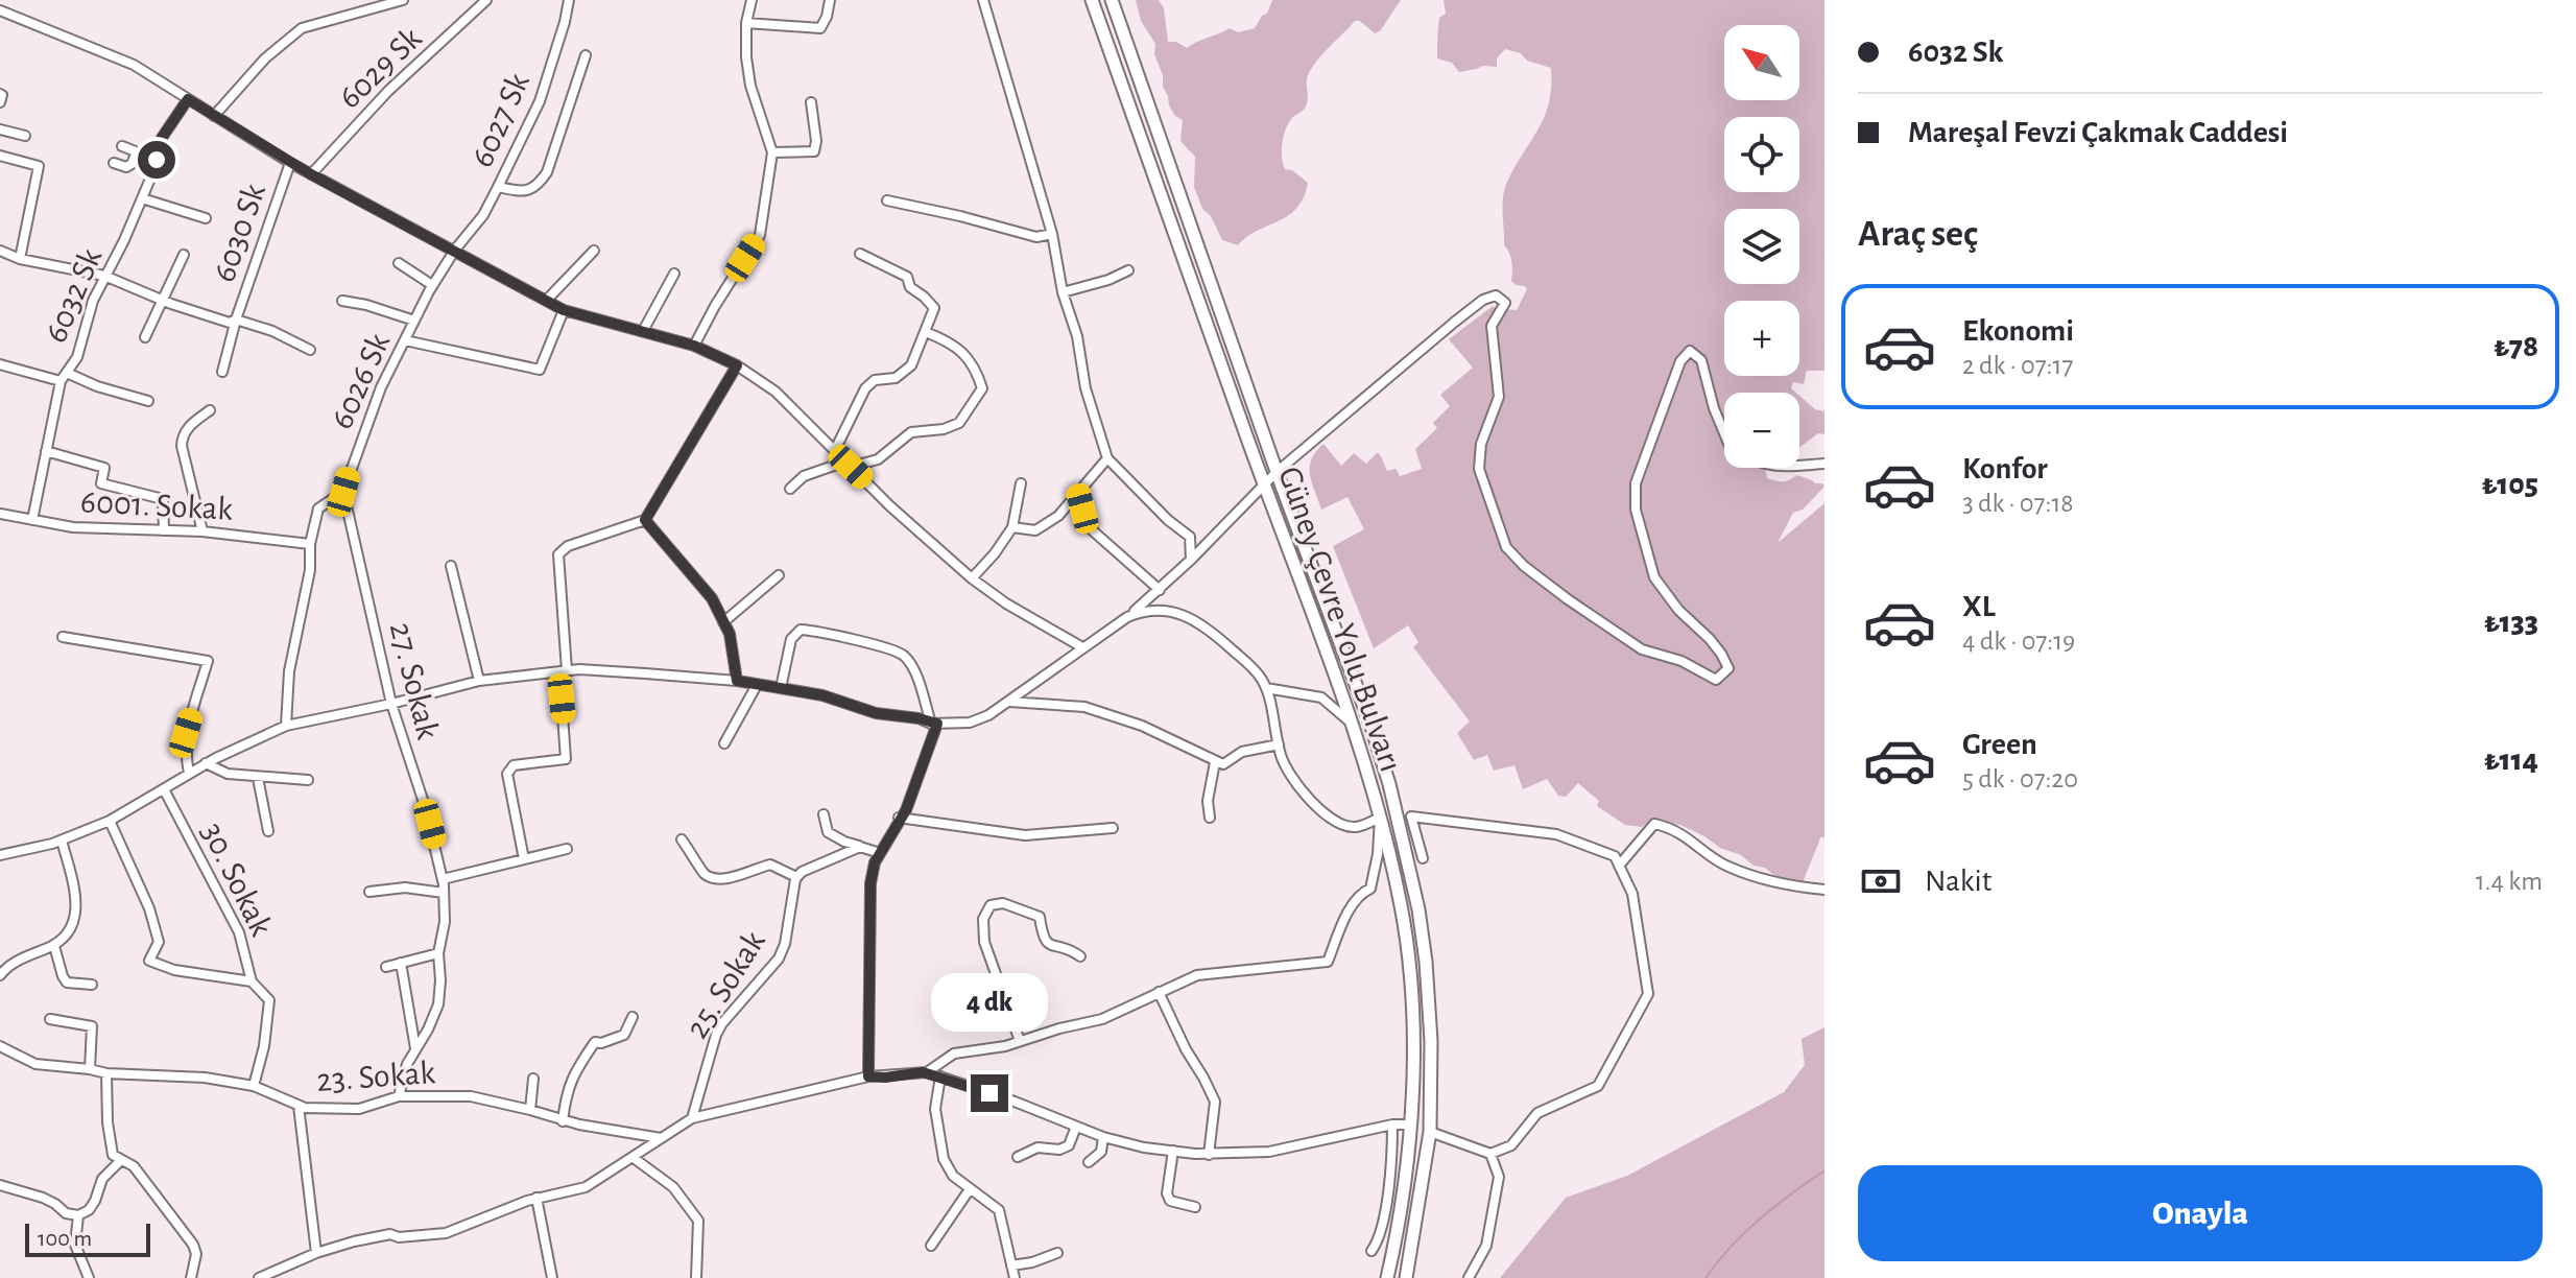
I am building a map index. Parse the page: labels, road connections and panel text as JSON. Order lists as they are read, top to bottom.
{
  "streets": {
    "highway": ["Güney Çevre Yolu Bulvarı"],
    "street": [
      "6029 Sk",
      "6027 Sk",
      "6030 Sk",
      "6032 Sk",
      "6026 Sk",
      "6001. Sokak",
      "27. Sokak",
      "30. Sokak",
      "25. Sokak",
      "23. Sokak"
    ]
  },
  "crossings": [
    ["6027 Sk", "6026 Sk"],
    ["6032 Sk", "6001. Sokak"],
    ["6026 Sk", "6001. Sokak"],
    ["6026 Sk", "27. Sokak"],
    ["27. Sokak", "23. Sokak"],
    ["30. Sokak", "23. Sokak"]
  ],
  "scale_bar": "100 m",
  "north": "top left",
  "page": {
    "banner": ["6032 Sk", "Mareşal Fevzi Çakmak Caddesi"],
    "map_buttons": ["+", "−"],
    "heading": "Araç seç",
    "list": [
      {
        "name": "Ekonomi",
        "note": "2 dk · 07:17",
        "value": "₺78"
      },
      {
        "name": "Konfor",
        "note": "3 dk · 07:18",
        "value": "₺105"
      },
      {
        "name": "XL",
        "note": "4 dk · 07:19",
        "value": "₺133"
      },
      {
        "name": "Green",
        "note": "5 dk · 07:20",
        "value": "₺114"
      }
    ],
    "pay": ["Nakit", "1.4 km"],
    "bubble": "4 dk",
    "buttons": "Onayla",
    "scale": "100 m"
  }
}
